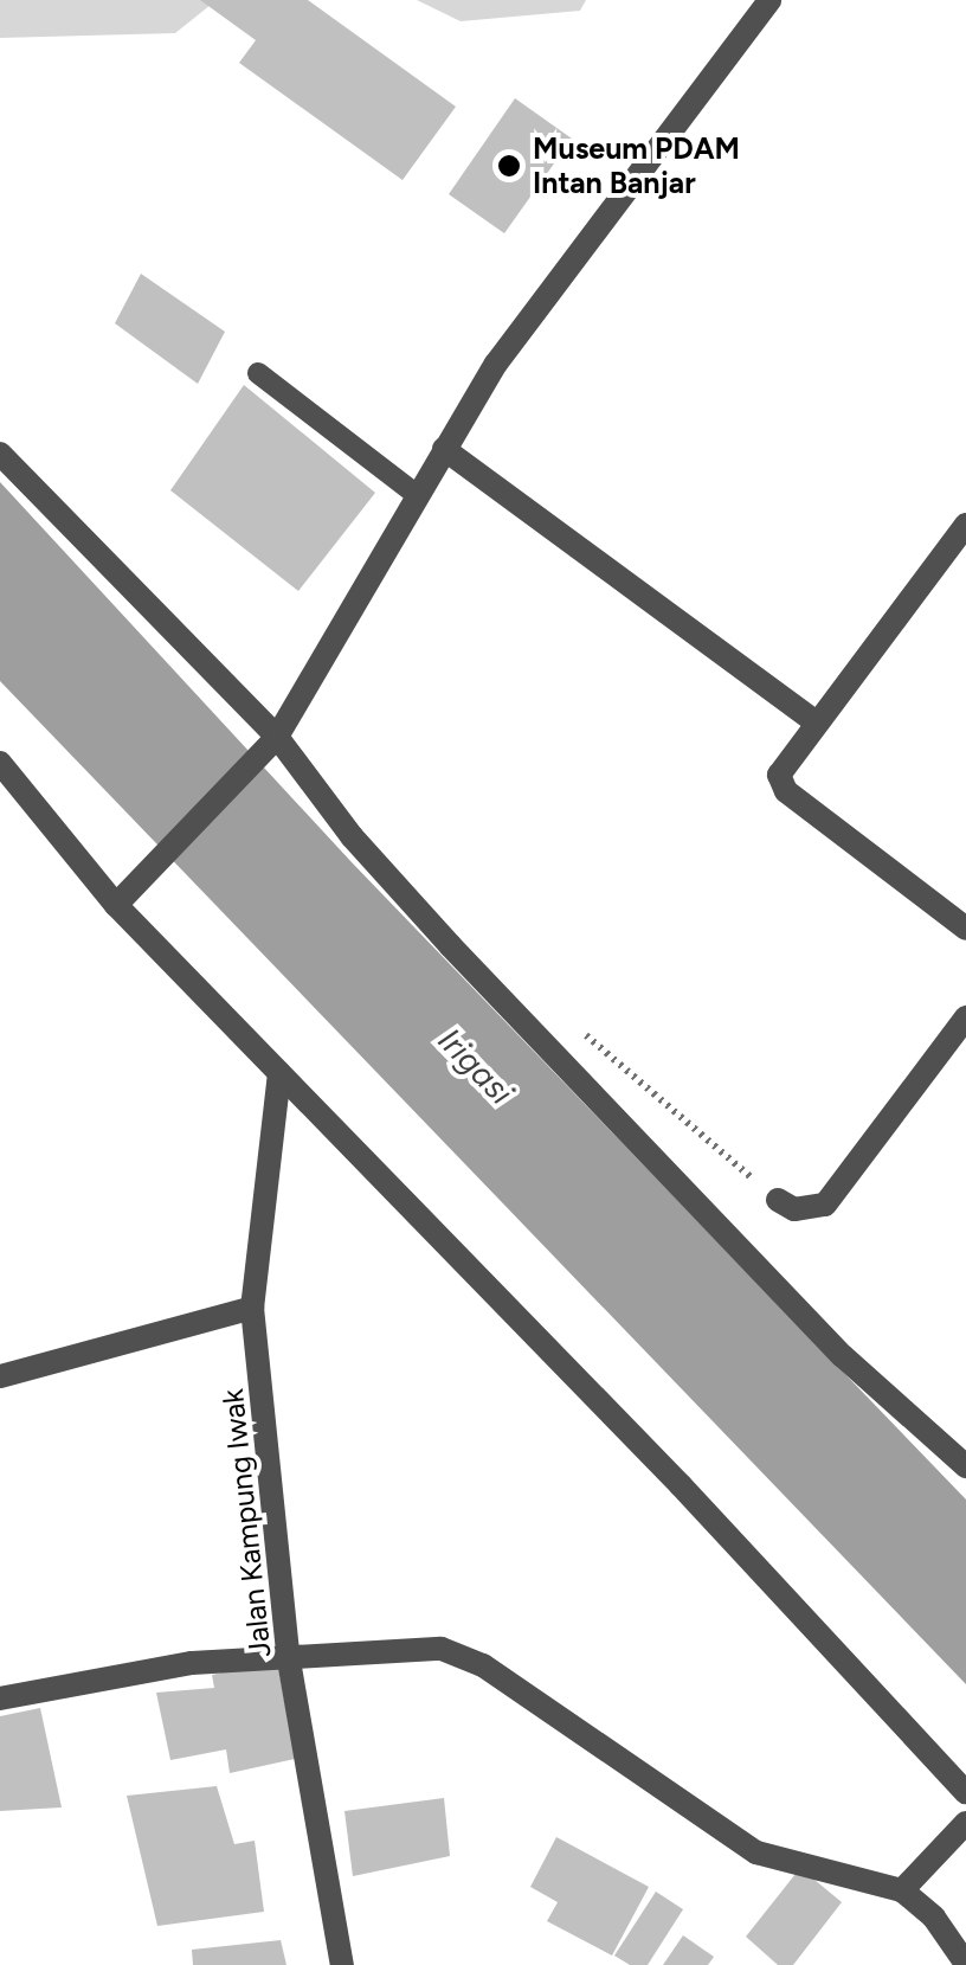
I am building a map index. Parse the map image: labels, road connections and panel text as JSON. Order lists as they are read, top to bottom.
{
  "streets": {
    "street": ["Jalan Kampung Iwak"]
  },
  "water": ["Irigasi"],
  "places": ["Museum PDAM Intan Banjar"]
}
